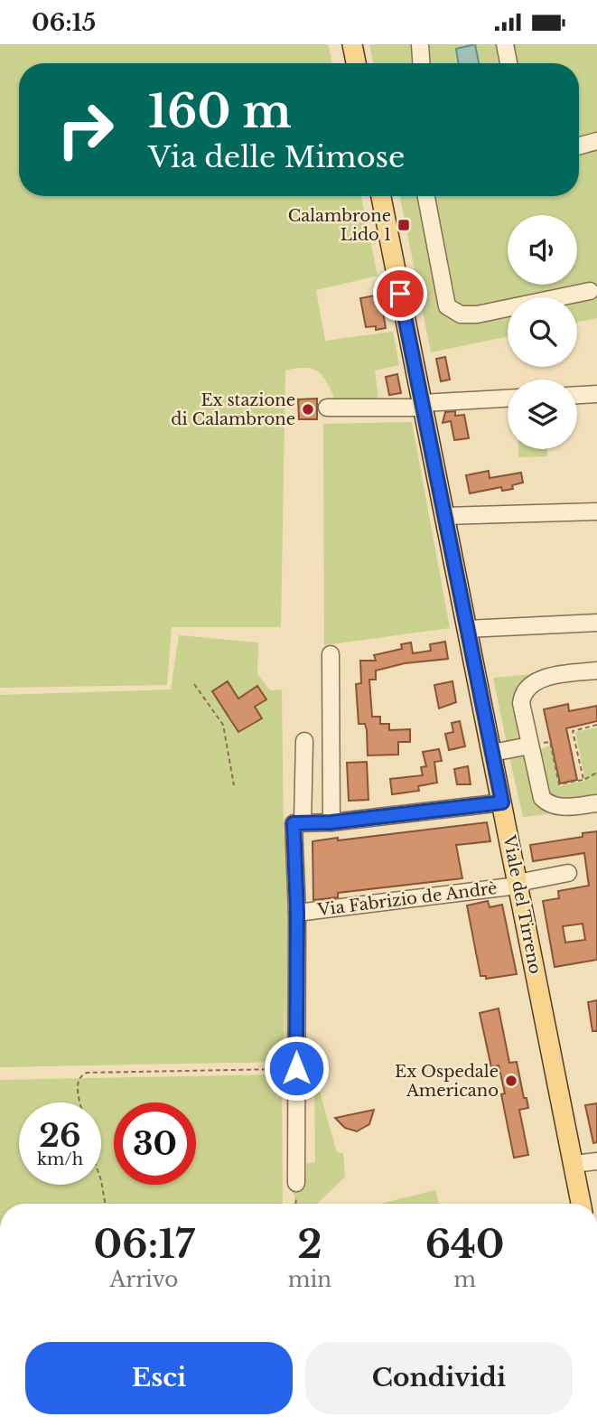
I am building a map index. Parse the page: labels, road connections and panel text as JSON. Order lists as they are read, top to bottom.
{
  "streets": {
    "main road": ["Viale del Tirreno"],
    "street": ["Via Fabrizio de Andrè"]
  },
  "crossings": [
    ["Via Fabrizio de Andrè", "Viale del Tirreno"]
  ],
  "places": {
    "transit": ["Calambrone Lido 1"],
    "other": ["Ex stazione di Calambrone", "Ex Ospedale Americano"]
  },
  "page": {
    "status": "06:15",
    "turn": ["160 m", "Via delle Mimose"],
    "speed": "26 km/h",
    "limit": "30",
    "eta": [
      "06:17",
      "Arrivo",
      "2",
      "min",
      "640",
      "m"
    ],
    "buttons": ["Esci", "Condividi"]
  }
}
